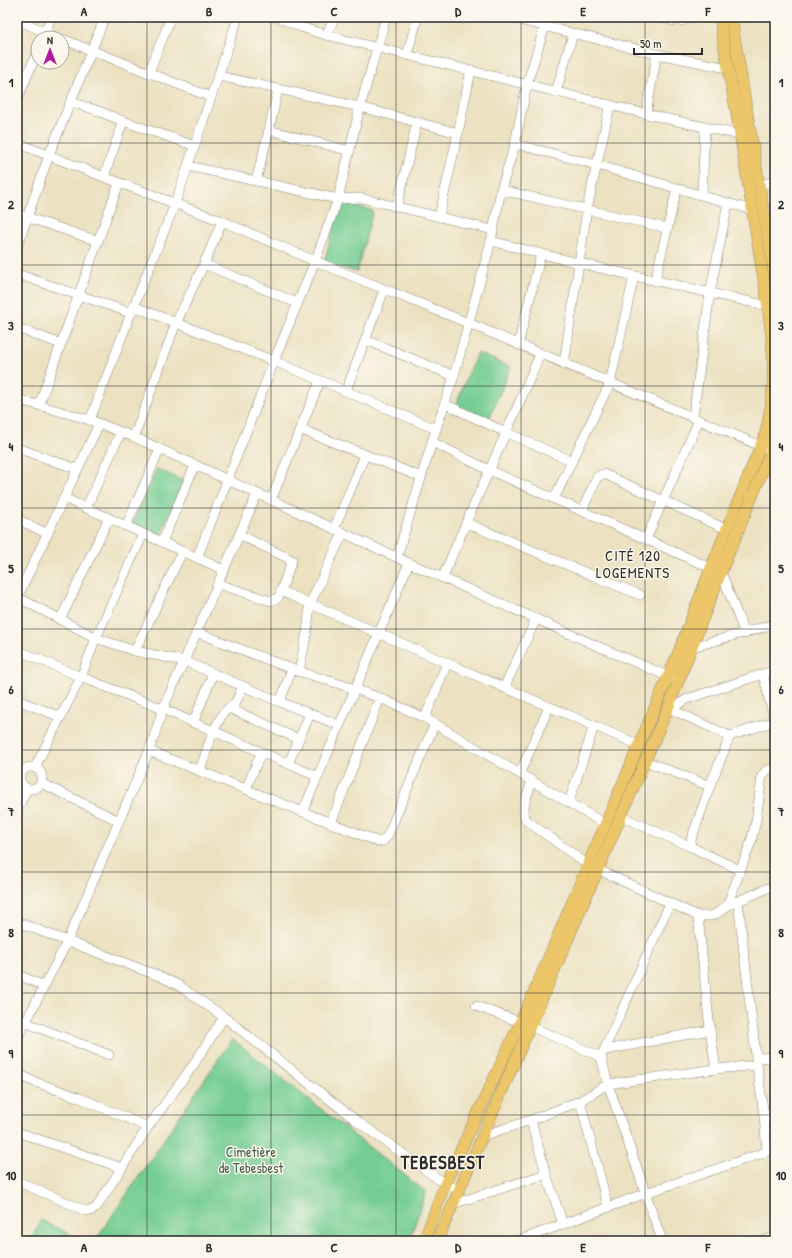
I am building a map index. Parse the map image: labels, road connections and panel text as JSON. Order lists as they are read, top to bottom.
{
  "districts": ["CITÉ 120 LOGEMENTS", "TEBESBEST"],
  "parks": ["Cimetière de Tebesbest"],
  "scale_bar": "50 m",
  "north": "top",
  "grid": {
    "columns": [
      "A",
      "B",
      "C",
      "D",
      "E",
      "F"
    ],
    "rows": [
      "1",
      "2",
      "3",
      "4",
      "5",
      "6",
      "7",
      "8",
      "9",
      "10"
    ]
  }
}
